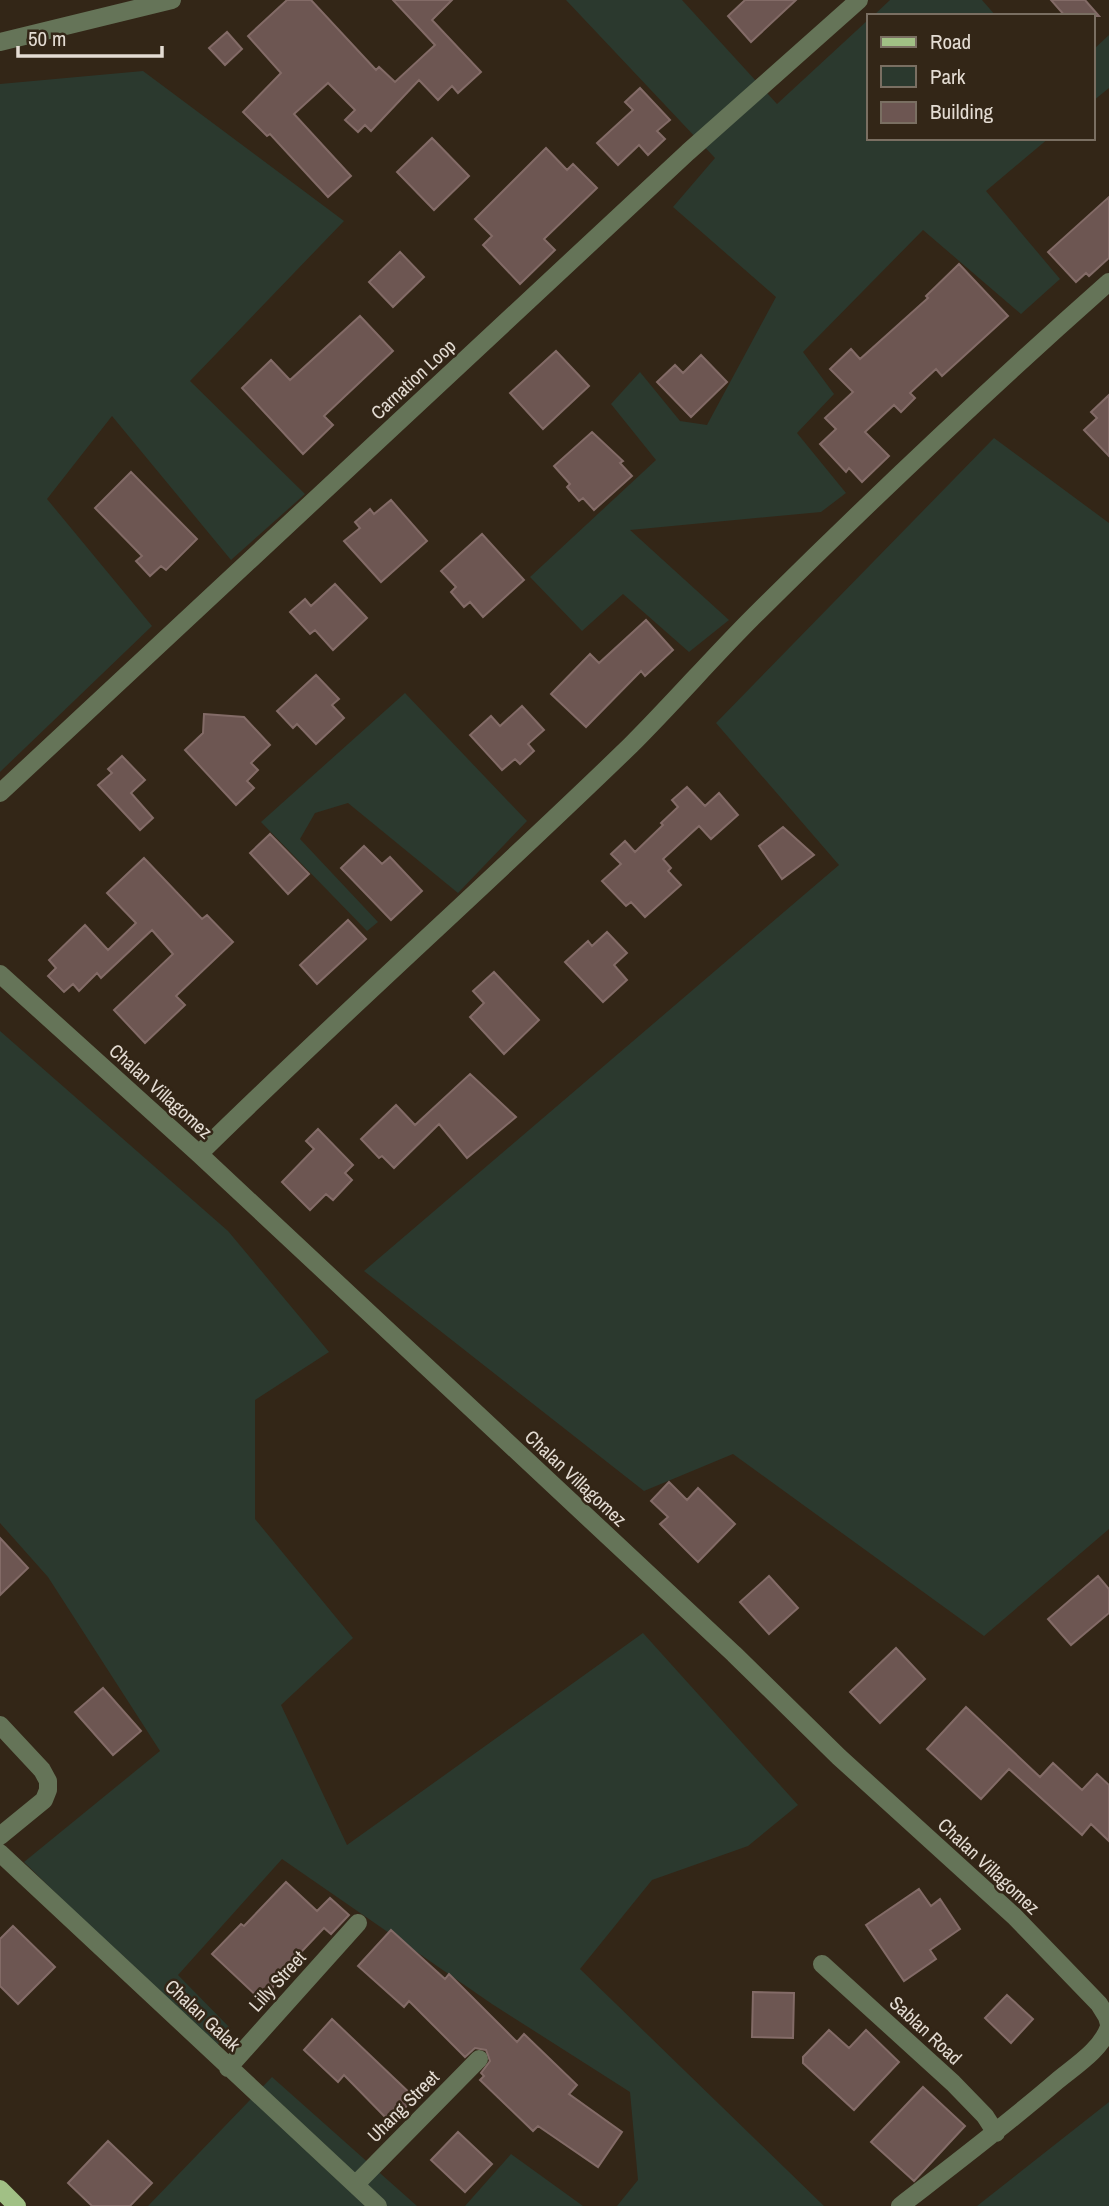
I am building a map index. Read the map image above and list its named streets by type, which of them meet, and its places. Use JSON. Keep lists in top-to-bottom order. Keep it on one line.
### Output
{"streets":{"street":["Carnation Loop","Chalan Villagomez","Lilly Street","Chalan Galak","Sablan Road","Uhang Street"]},"crossings":[["Chalan Villagomez","Sablan Road"],["Lilly Street","Chalan Galak"],["Chalan Galak","Uhang Street"]],"legend":["Road","Park","Building"],"scale_bar":"50 m"}
